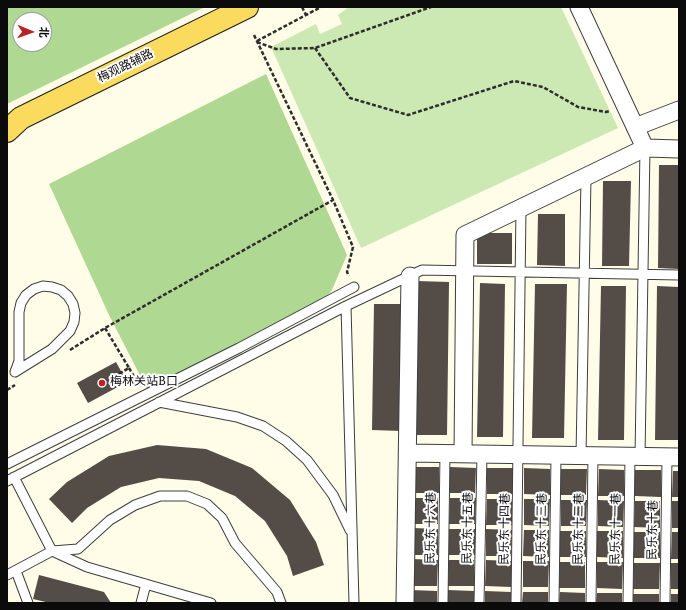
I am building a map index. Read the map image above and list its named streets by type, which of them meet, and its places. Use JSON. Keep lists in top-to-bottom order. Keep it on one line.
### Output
{"streets":{"main road":["梅观路辅路"],"lane":["民乐东十六巷","民乐东十五巷","民乐东十四巷","民乐东十三巷","民乐东十二巷","民乐东十一巷","民乐东十巷"]},"places":["梅林关站B口"],"north":"right"}
